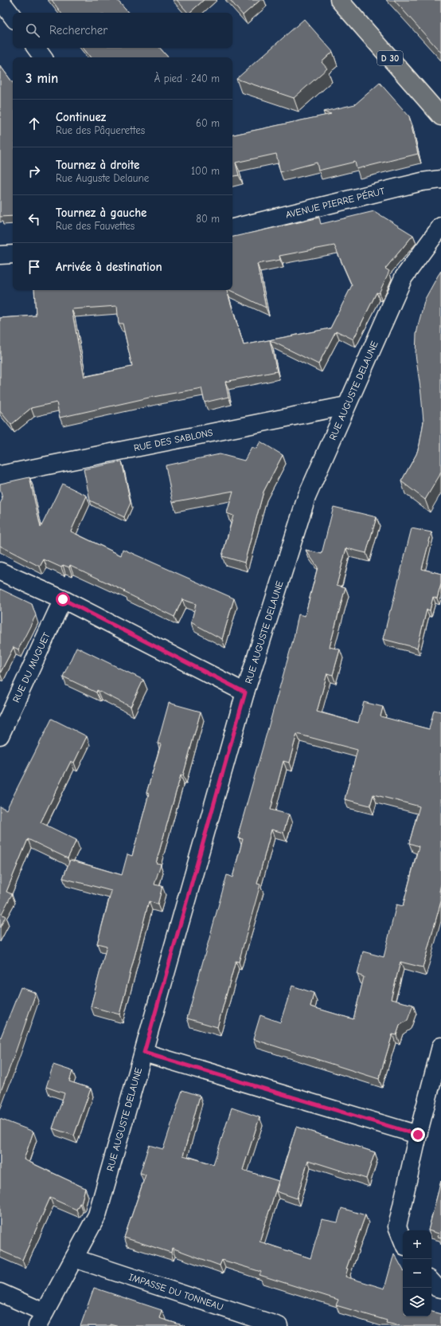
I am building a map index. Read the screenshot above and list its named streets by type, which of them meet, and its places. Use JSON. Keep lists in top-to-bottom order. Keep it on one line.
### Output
{"streets":{"main road":["D 30"],"street":["AVENUE PIERRE PÉRUT","RUE AUGUSTE DELAUNE","RUE DES SABLONS","RUE DU MUGUET","IMPASSE DU TONNEAU"]},"crossings":[["RUE AUGUSTE DELAUNE","RUE DES SABLONS"],["RUE AUGUSTE DELAUNE","IMPASSE DU TONNEAU"]],"page":{"search":"Rechercher","heading":["3 min","À pied · 240 m"],"list":[["Continuez","Rue des Pâquerettes","60 m"],["Tournez à droite","Rue Auguste Delaune","100 m"],["Tournez à gauche","Rue des Fauvettes","80 m"],"Arrivée à destination"],"map_buttons":["+","−"]}}
